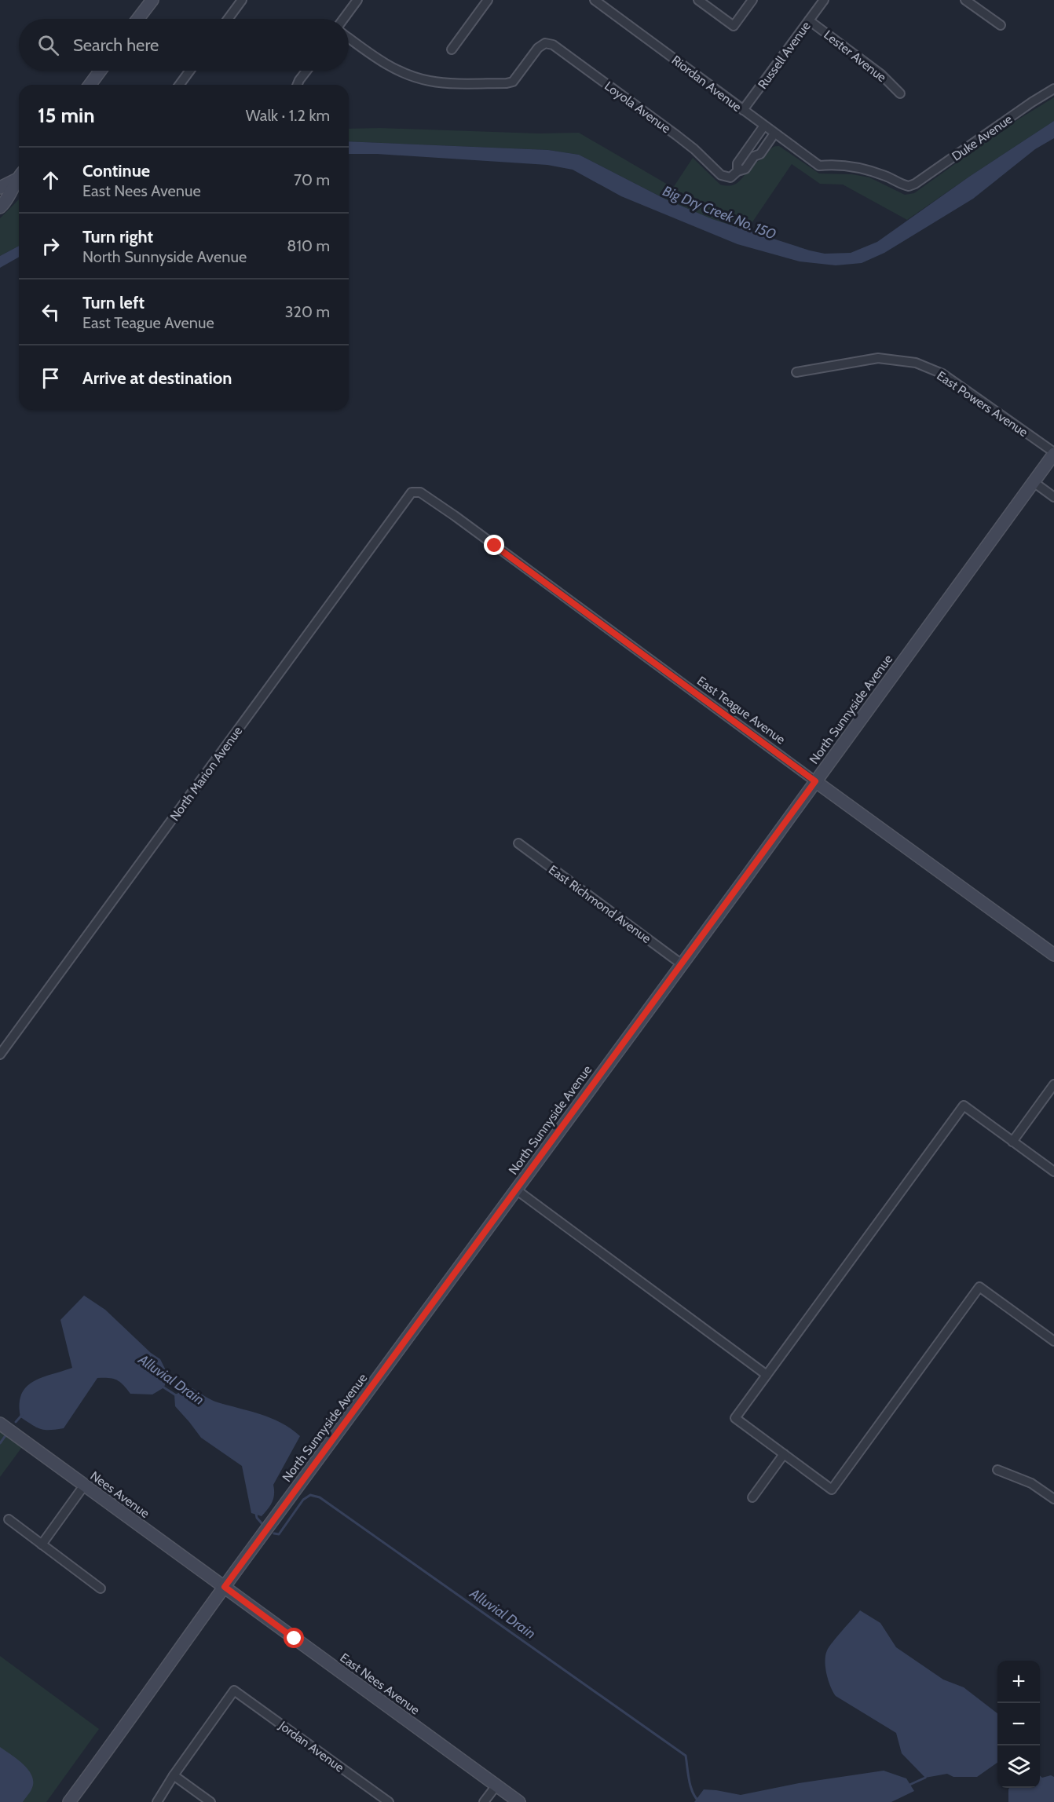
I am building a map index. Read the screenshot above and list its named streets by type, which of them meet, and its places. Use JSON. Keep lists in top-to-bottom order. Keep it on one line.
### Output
{"streets":{"main road":["North Sunnyside Avenue","East Teague Avenue","Nees Avenue","East Nees Avenue"],"street":["Russell Avenue","Lester Avenue","Riordan Avenue","Loyola Avenue","Duke Avenue","East Powers Avenue","North Marion Avenue","East Richmond Avenue","Jordan Avenue"]},"crossings":[["Russell Avenue","Lester Avenue"],["Russell Avenue","Riordan Avenue"],["Riordan Avenue","Duke Avenue"],["East Powers Avenue","North Sunnyside Avenue"],["North Sunnyside Avenue","East Teague Avenue"],["North Sunnyside Avenue","East Richmond Avenue"],["North Sunnyside Avenue","Nees Avenue"],["North Sunnyside Avenue","East Nees Avenue"],["East Teague Avenue","North Marion Avenue"],["Nees Avenue","East Nees Avenue"]],"water":["Big Dry Creek No. 150","Alluvial Drain"],"page":{"search":"Search here","heading":["15 min","Walk · 1.2 km"],"list":[["Continue","East Nees Avenue","70 m"],["Turn right","North Sunnyside Avenue","810 m"],["Turn left","East Teague Avenue","320 m"],"Arrive at destination"],"map_buttons":["+","−"]}}
